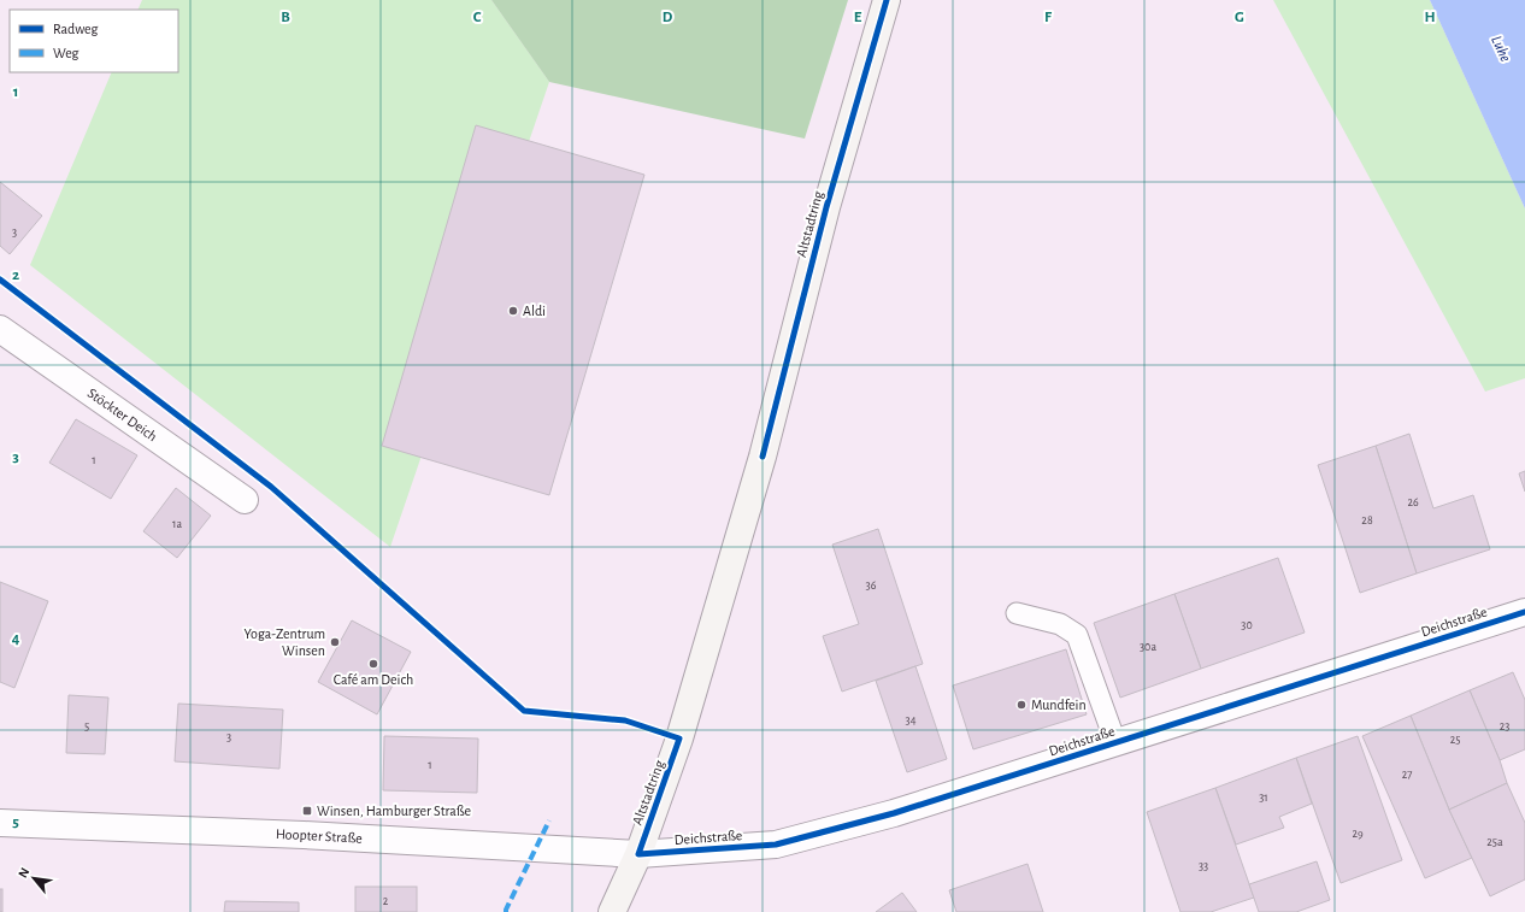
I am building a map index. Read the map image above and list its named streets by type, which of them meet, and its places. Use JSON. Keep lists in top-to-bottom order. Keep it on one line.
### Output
{"streets":{"main road":["Altstadtring"],"street":["Stöckter Deich","Deichstraße","Hoopter Straße"]},"crossings":[["Altstadtring","Deichstraße"],["Altstadtring","Hoopter Straße"],["Deichstraße","Hoopter Straße"]],"water":["Luhe"],"places":{"other":["Aldi","Yoga-Zentrum Winsen","Café am Deich","Mundfein"],"transit":["Winsen, Hamburger Straße"]},"house_numbers":["3","1","26","28","1a","36","30","30a","34","5","23","3","25","1","27","31","29","25a","33","2"],"legend":["Radweg","Weg"],"north":"top left","grid":{"columns":["B","C","D","E","F","G","H"],"rows":["1","2","3","4","5"]}}
